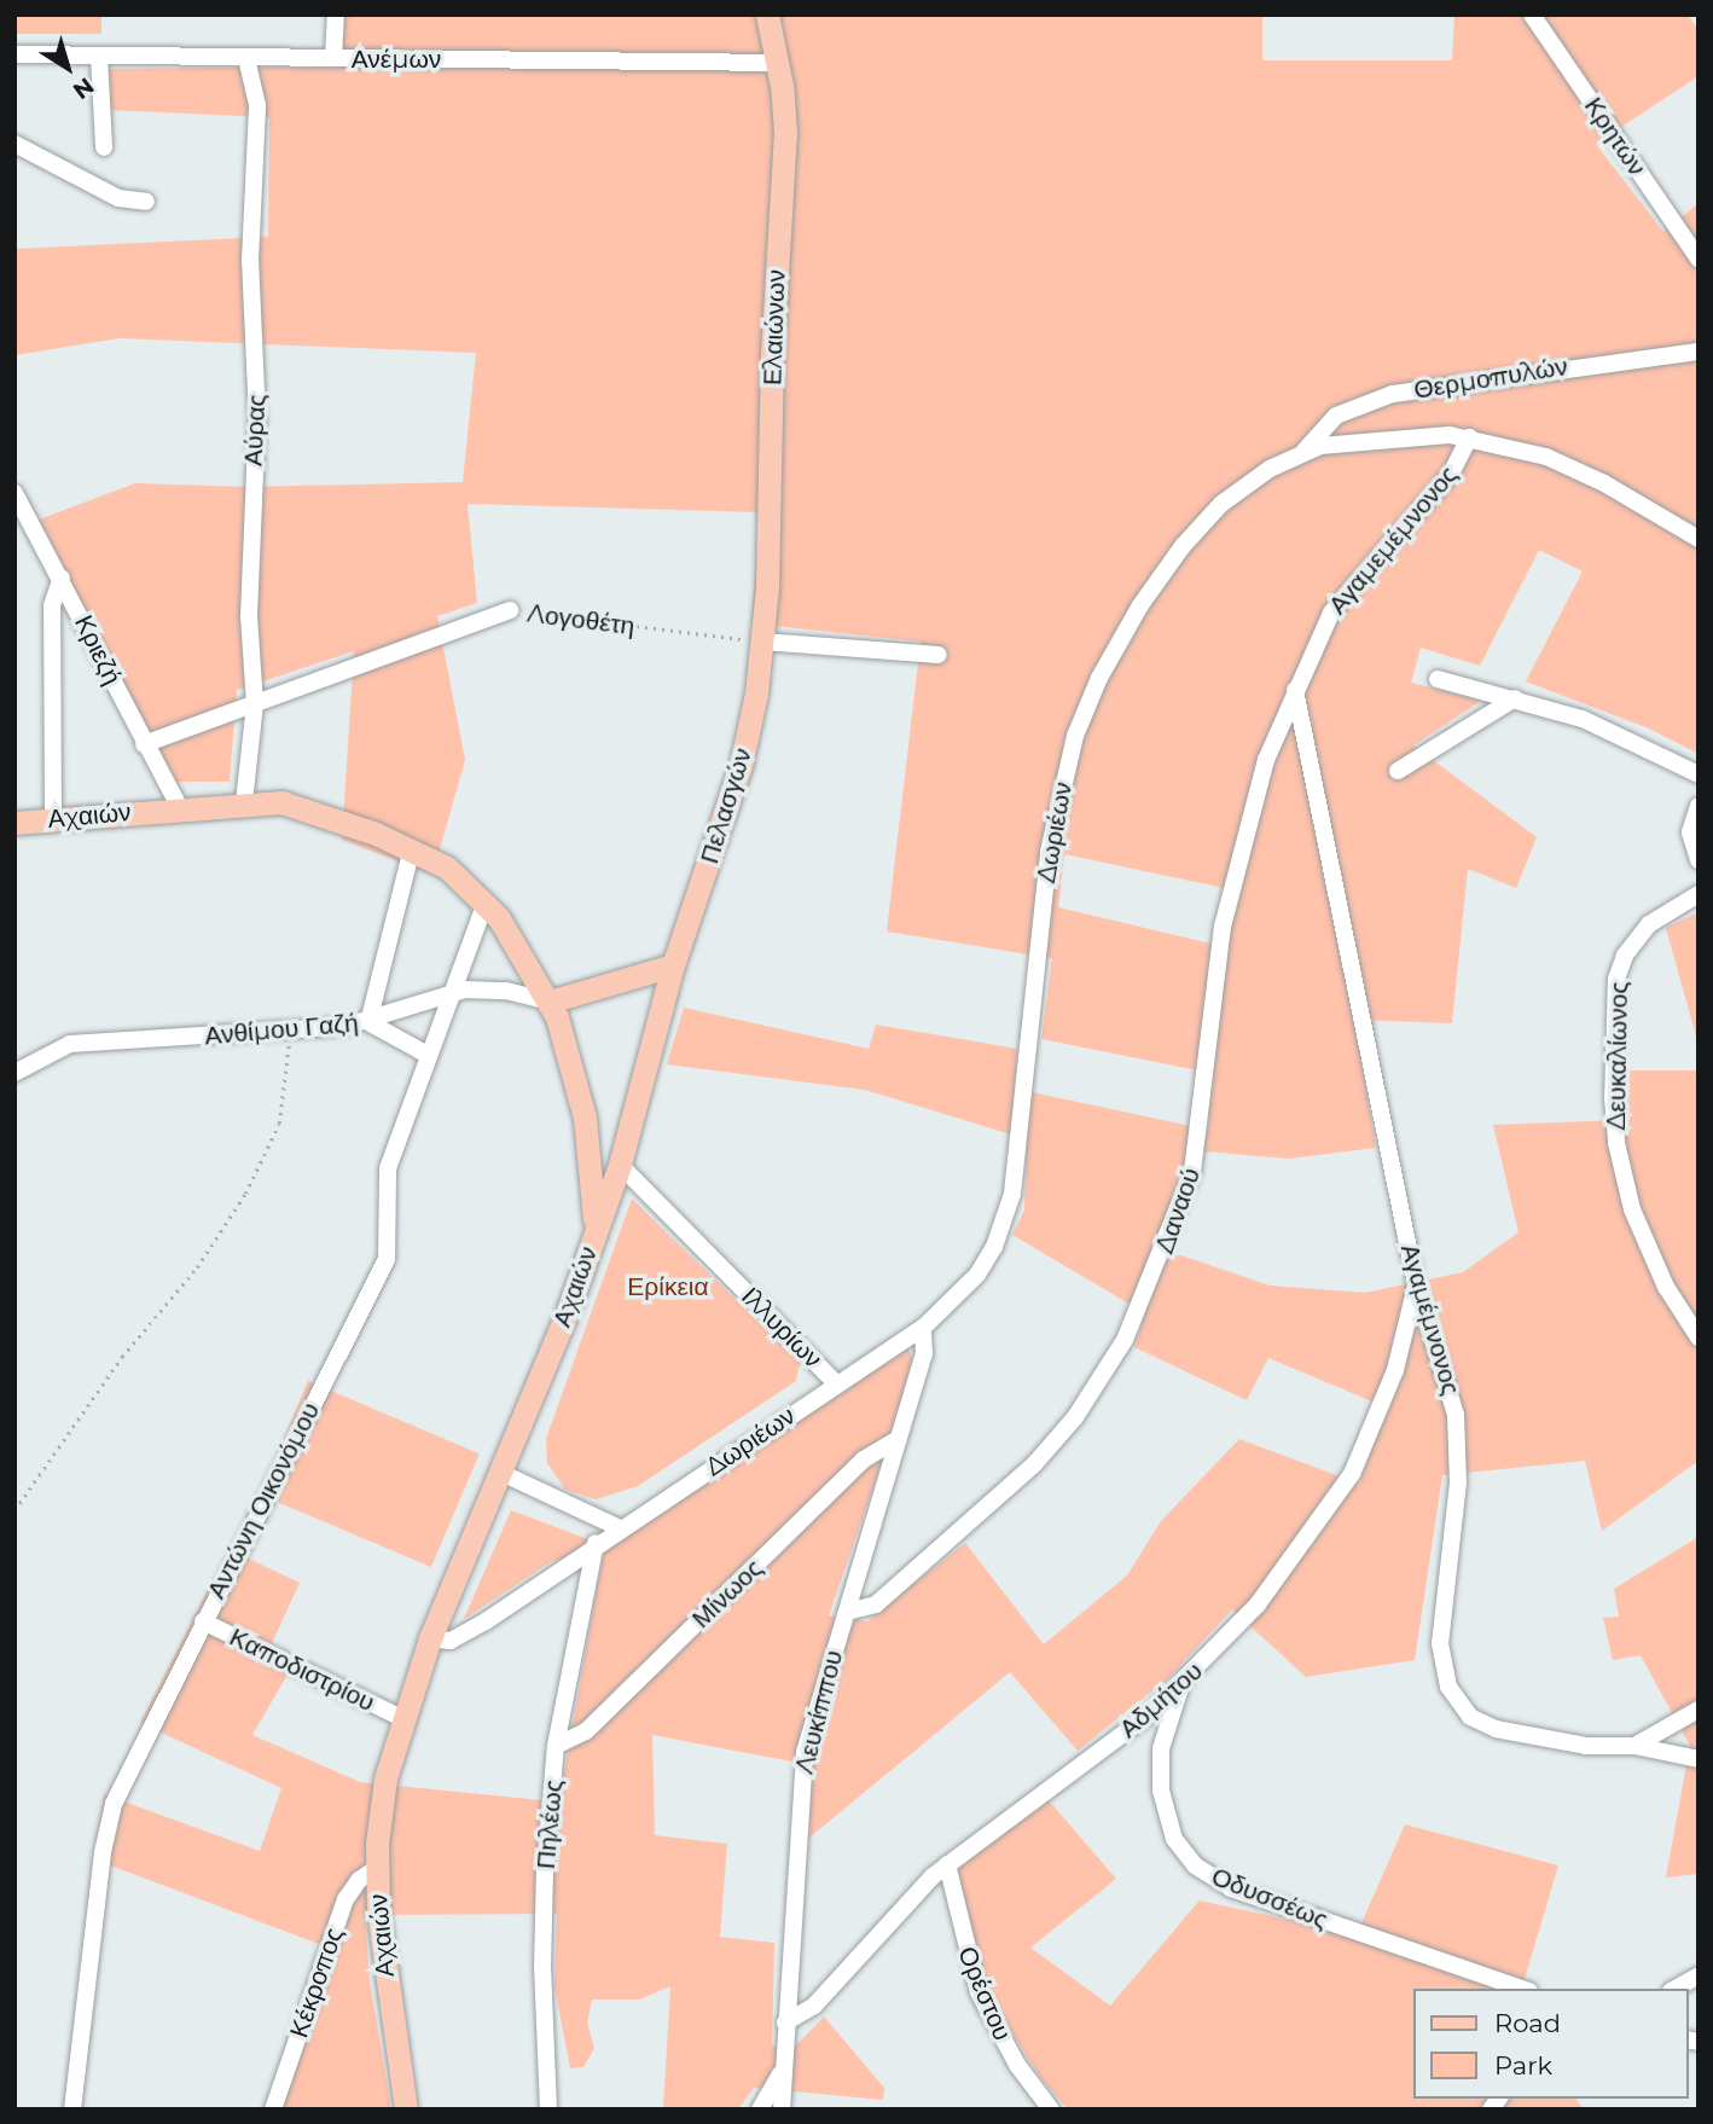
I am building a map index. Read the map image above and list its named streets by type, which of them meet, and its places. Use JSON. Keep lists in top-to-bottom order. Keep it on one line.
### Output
{"streets":{"main road":["Ελαιώνων","Πελασγών","Αχαιών"],"street":["Ανέμων","Κρητών","Θερμοπυλών","Αύρας","Αγαμεμέμνονος","Λογοθέτη","Κριεζή","Δωριέων","Ανθίμου Γαζή","Δευκαλίωνος","Δαναού","Αγαμέμνονος","Ιλλυρίων","Αντώνη Οικονόμου","Μίνωος","Καποδιστρίου","Αδμήτου","Λευκίππου","Πηλέως","Οδυσσέως","Κέκροπος","Ορέστου"]},"crossings":[["Ανέμων","Ελαιώνων"],["Ανέμων","Αύρας"],["Ελαιώνων","Λογοθέτη"],["Ελαιώνων","Πελασγών"],["Θερμοπυλών","Δωριέων"],["Αύρας","Λογοθέτη"],["Αύρας","Αχαιών"],["Αγαμεμέμνονος","Δωριέων"],["Αγαμεμέμνονος","Δαναού"],["Αγαμεμέμνονος","Αγαμέμνονος"],["Λογοθέτη","Κριεζή"],["Λογοθέτη","Πελασγών"],["Κριεζή","Αχαιών"],["Πελασγών","Αχαιών"],["Πελασγών","Ιλλυρίων"],["Αχαιών","Δωριέων"],["Αχαιών","Ανθίμου Γαζή"],["Αχαιών","Αντώνη Οικονόμου"],["Αχαιών","Καποδιστρίου"],["Αχαιών","Κέκροπος"],["Δωριέων","Ιλλυρίων"],["Δωριέων","Λευκίππου"],["Δωριέων","Πηλέως"],["Ανθίμου Γαζή","Αντώνη Οικονόμου"],["Δαναού","Αγαμέμνονος"],["Δαναού","Λευκίππου"],["Αγαμέμνονος","Αδμήτου"],["Αντώνη Οικονόμου","Καποδιστρίου"],["Μίνωος","Λευκίππου"],["Μίνωος","Πηλέως"],["Αδμήτου","Λευκίππου"],["Αδμήτου","Οδυσσέως"],["Αδμήτου","Ορέστου"]],"parks":["Ερίκεια"],"legend":["Road","Park"],"north":"bottom right"}
